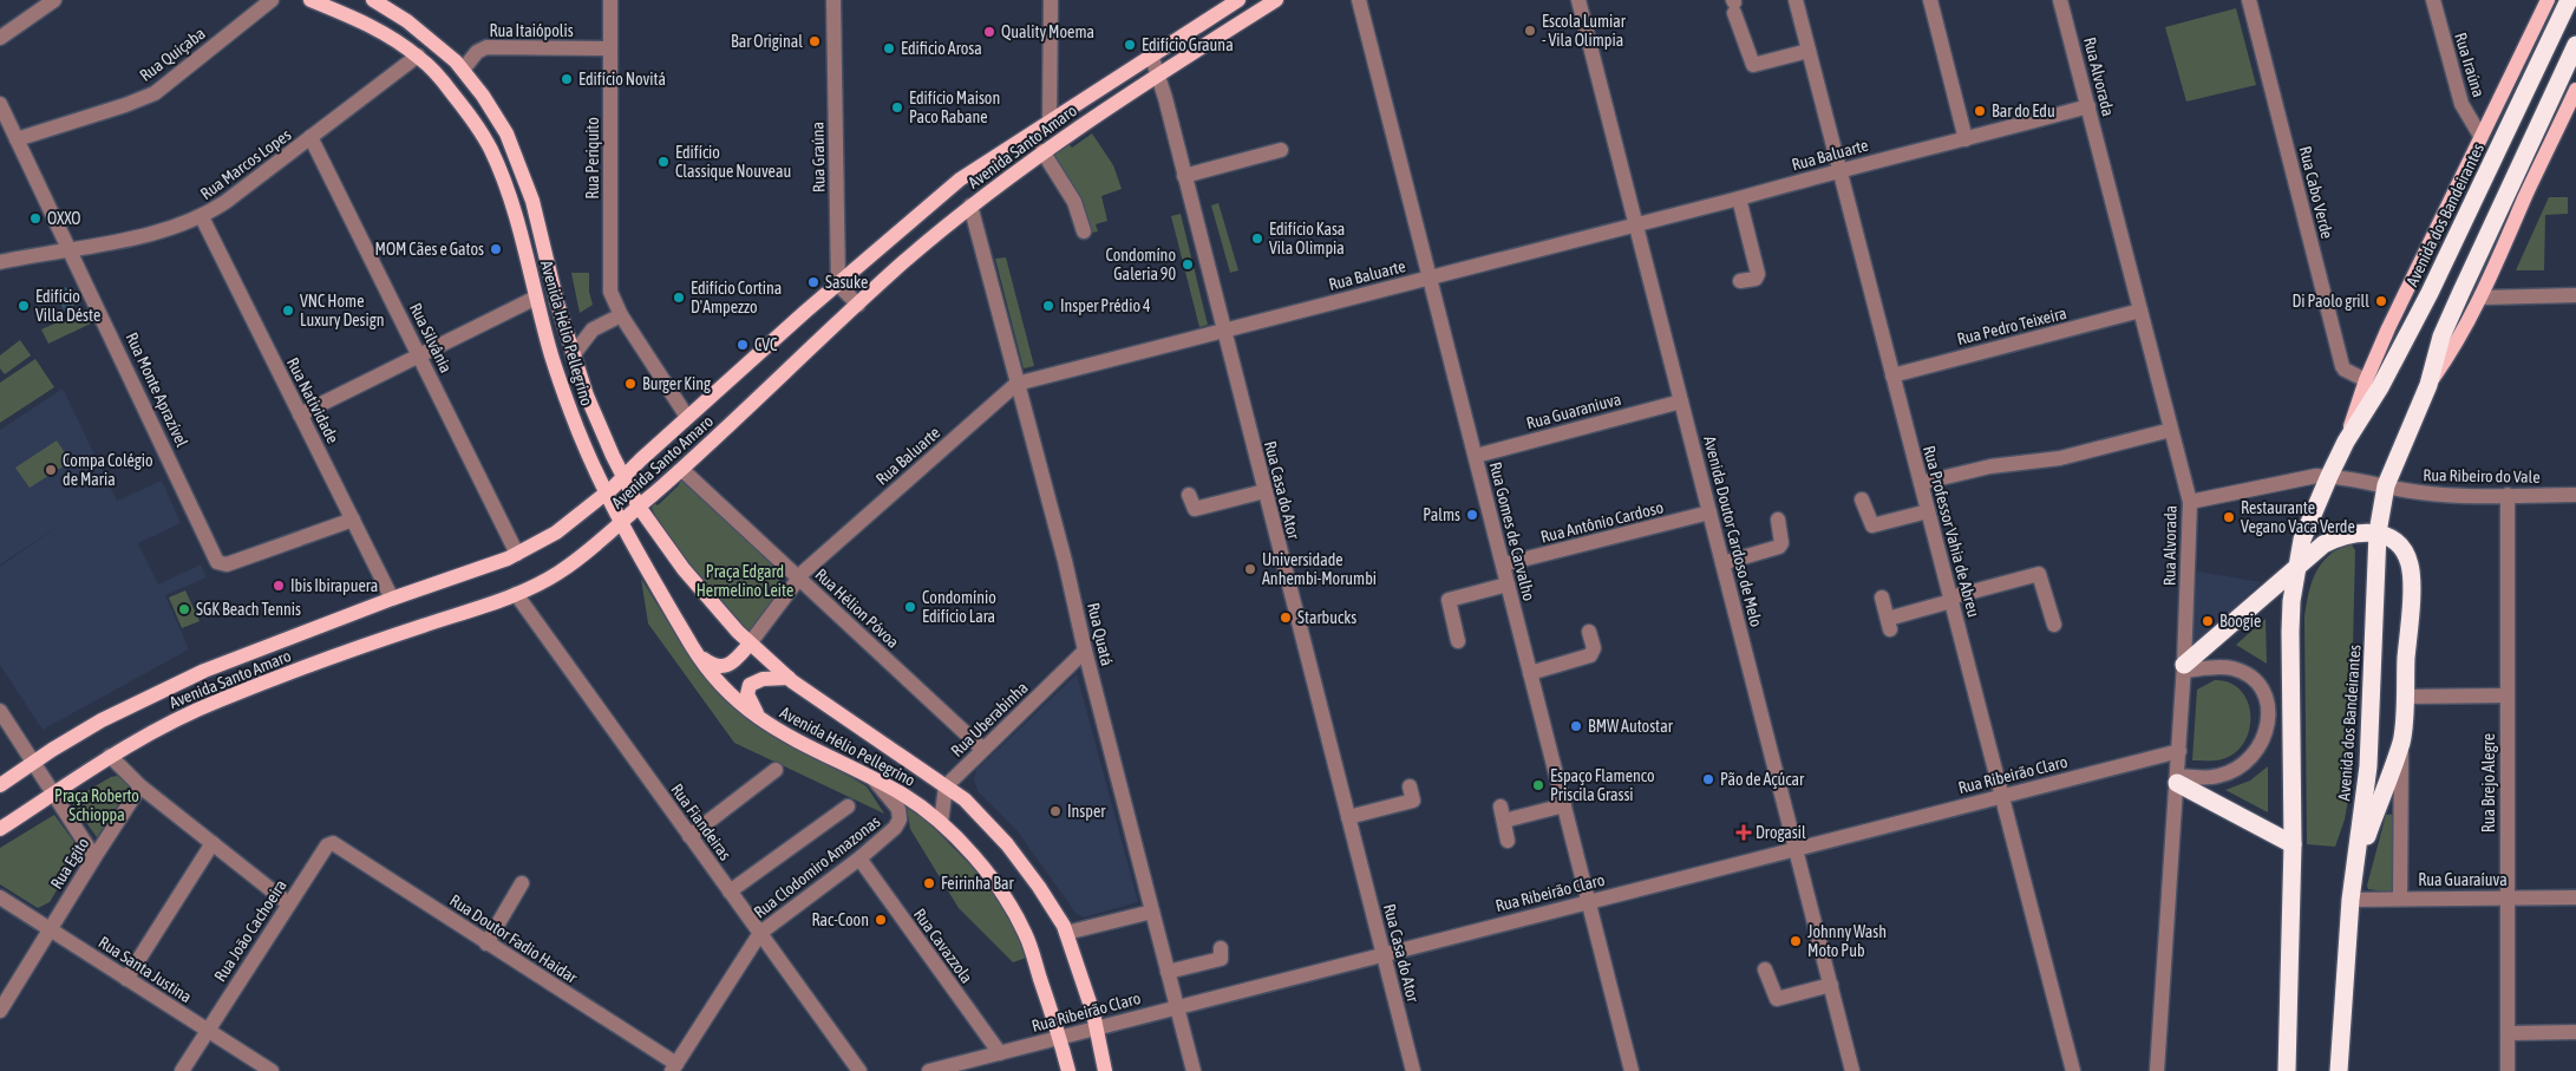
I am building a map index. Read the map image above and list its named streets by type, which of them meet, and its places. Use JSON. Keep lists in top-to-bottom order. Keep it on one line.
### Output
{"streets":{"highway":["Avenida dos Bandeirantes"],"main road":["Avenida Santo Amaro","Avenida Hélio Pellegrino"],"street":["Rua Itaiópolis","Rua Quiçaba","Rua Iraúna","Rua Alvorada","Rua Baluarte","Rua Graúna","Rua Periquito","Rua Marcos Lopes","Rua Cabo Verde","Rua Pedro Teixeira","Rua Silvânia","Rua Monte Aprazível","Rua Natividade","Rua Guaraniuva","Rua Ribeiro do Vale","Rua Casa do Ator","Rua Antônio Cardoso","Rua Gomes de Carvalho","Avenida Doutor Cardoso de Melo","Rua Professor Vahia de Abreu","Rua Hélion Póvoa","Rua Quatá","Rua Uberabinha","Rua Ribeirão Claro","Rua Brejo Alegre","Rua Fiandeiras","Rua Egito","Rua Clodomiro Amazonas","Rua Guaraíuva","Rua João Cachoeira","Rua Doutor Fadio Haidar","Rua Cavazzola","Rua Santa Justina"]},"crossings":[["Rua Itaiópolis","Rua Periquito"],["Rua Itaiópolis","Avenida Hélio Pellegrino"],["Rua Quiçaba","Rua Monte Aprazível"],["Rua Iraúna","Avenida dos Bandeirantes"],["Rua Alvorada","Rua Baluarte"],["Rua Alvorada","Rua Pedro Teixeira"],["Rua Alvorada","Rua Ribeirão Claro"],["Avenida Santo Amaro","Rua Graúna"],["Avenida Santo Amaro","Rua Periquito"],["Avenida Santo Amaro","Avenida Hélio Pellegrino"],["Avenida Santo Amaro","Rua Silvânia"],["Avenida Santo Amaro","Rua Natividade"],["Avenida Santo Amaro","Rua Casa do Ator"],["Avenida Santo Amaro","Rua Hélion Póvoa"],["Avenida Santo Amaro","Rua Quatá"],["Avenida Santo Amaro","Rua Fiandeiras"],["Rua Baluarte","Avenida Hélio Pellegrino"],["Rua Baluarte","Rua Casa do Ator"],["Rua Baluarte","Rua Gomes de Carvalho"],["Rua Baluarte","Avenida Doutor Cardoso de Melo"],["Rua Baluarte","Rua Professor Vahia de Abreu"],["Rua Baluarte","Rua Hélion Póvoa"],["Rua Baluarte","Rua Quatá"],["Rua Marcos Lopes","Avenida Hélio Pellegrino"],["Rua Marcos Lopes","Rua Silvânia"],["Rua Marcos Lopes","Rua Monte Aprazível"],["Rua Marcos Lopes","Rua Natividade"],["Rua Cabo Verde","Avenida dos Bandeirantes"],["Avenida dos Bandeirantes","Rua Ribeiro do Vale"],["Avenida dos Bandeirantes","Rua Guaraíuva"],["Rua Pedro Teixeira","Rua Professor Vahia de Abreu"],["Avenida Hélio Pellegrino","Rua Uberabinha"],["Avenida Hélio Pellegrino","Rua Ribeirão Claro"],["Avenida Hélio Pellegrino","Rua Clodomiro Amazonas"],["Rua Monte Aprazível","Rua Natividade"],["Rua Guaraniuva","Rua Gomes de Carvalho"],["Rua Guaraniuva","Avenida Doutor Cardoso de Melo"],["Rua Ribeiro do Vale","Rua Brejo Alegre"],["Rua Casa do Ator","Rua Ribeirão Claro"],["Rua Antônio Cardoso","Rua Gomes de Carvalho"],["Rua Antônio Cardoso","Avenida Doutor Cardoso de Melo"],["Rua Gomes de Carvalho","Rua Ribeirão Claro"],["Avenida Doutor Cardoso de Melo","Rua Ribeirão Claro"],["Rua Professor Vahia de Abreu","Rua Ribeirão Claro"],["Rua Hélion Póvoa","Rua Uberabinha"],["Rua Quatá","Rua Uberabinha"],["Rua Quatá","Rua Ribeirão Claro"],["Rua Ribeirão Claro","Rua Cavazzola"],["Rua Brejo Alegre","Rua Guaraíuva"],["Rua Fiandeiras","Rua Clodomiro Amazonas"],["Rua Egito","Rua Santa Justina"],["Rua Clodomiro Amazonas","Rua Doutor Fadio Haidar"],["Rua Clodomiro Amazonas","Rua Cavazzola"],["Rua João Cachoeira","Rua Doutor Fadio Haidar"],["Rua João Cachoeira","Rua Santa Justina"]],"parks":["Praça Edgard Hermelino Leite","Praça Roberto Schioppa"],"places":{"other":["Escola Lumiar - Vila Olimpia","Quality Moema","Bar Original","Edifício Grauna","Edificio Arosa","Edifício Novitá","Edifício Maison Paco Rabane","Bar do Edu","Edifício Classique Nouveau","OXXO","Edifício Kasa Vila Olimpia","MOM Cães e Gatos","Condomíno Galeria 90","Sasuke","Edifício Cortina D'Ampezzo","Di Paolo grill","Edifício Villa Déste","Insper Prédio 4","VNC Home Luxury Design","CVC","Burger King","Compa Colégio de Maria","Palms","Restaurante Vegano Vaca Verde","Universidade Anhembi-Morumbi","Ibis Ibirapuera","Condomínio Edifício Lara","SGK Beach Tennis","Starbucks","Boogie","BMW Autostar","Pão de Açúcar","Espaço Flamenco Priscila Grassi","Insper","Feirinha Bar","Rac-Coon","Johnny Wash Moto Pub"],"health":["Drogasil"]}}
